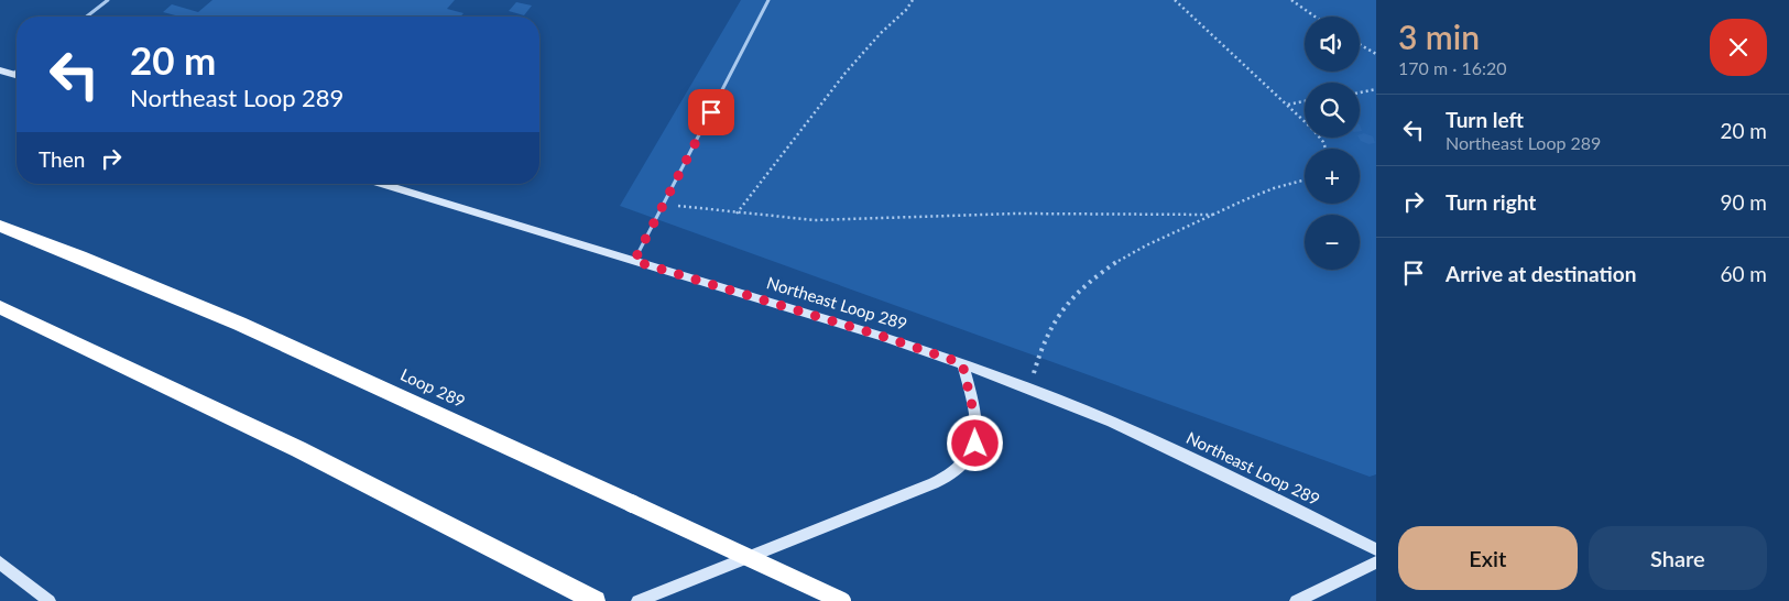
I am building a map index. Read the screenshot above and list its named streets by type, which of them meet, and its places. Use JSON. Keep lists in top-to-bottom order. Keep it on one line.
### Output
{"streets":{"highway":["Loop 289"],"main road":["Northeast Loop 289"]},"page":{"heading":["3 min","170 m · 16:20"],"map_buttons":["+","−"],"turn":["20 m","Northeast Loop 289"],"list":[{"name":"Turn left","note":"Northeast Loop 289","value":"20 m"},{"name":"Turn right","value":"90 m"},{"name":"Arrive at destination","value":"60 m"}],"then":"Then","buttons":["Exit","Share"]}}
